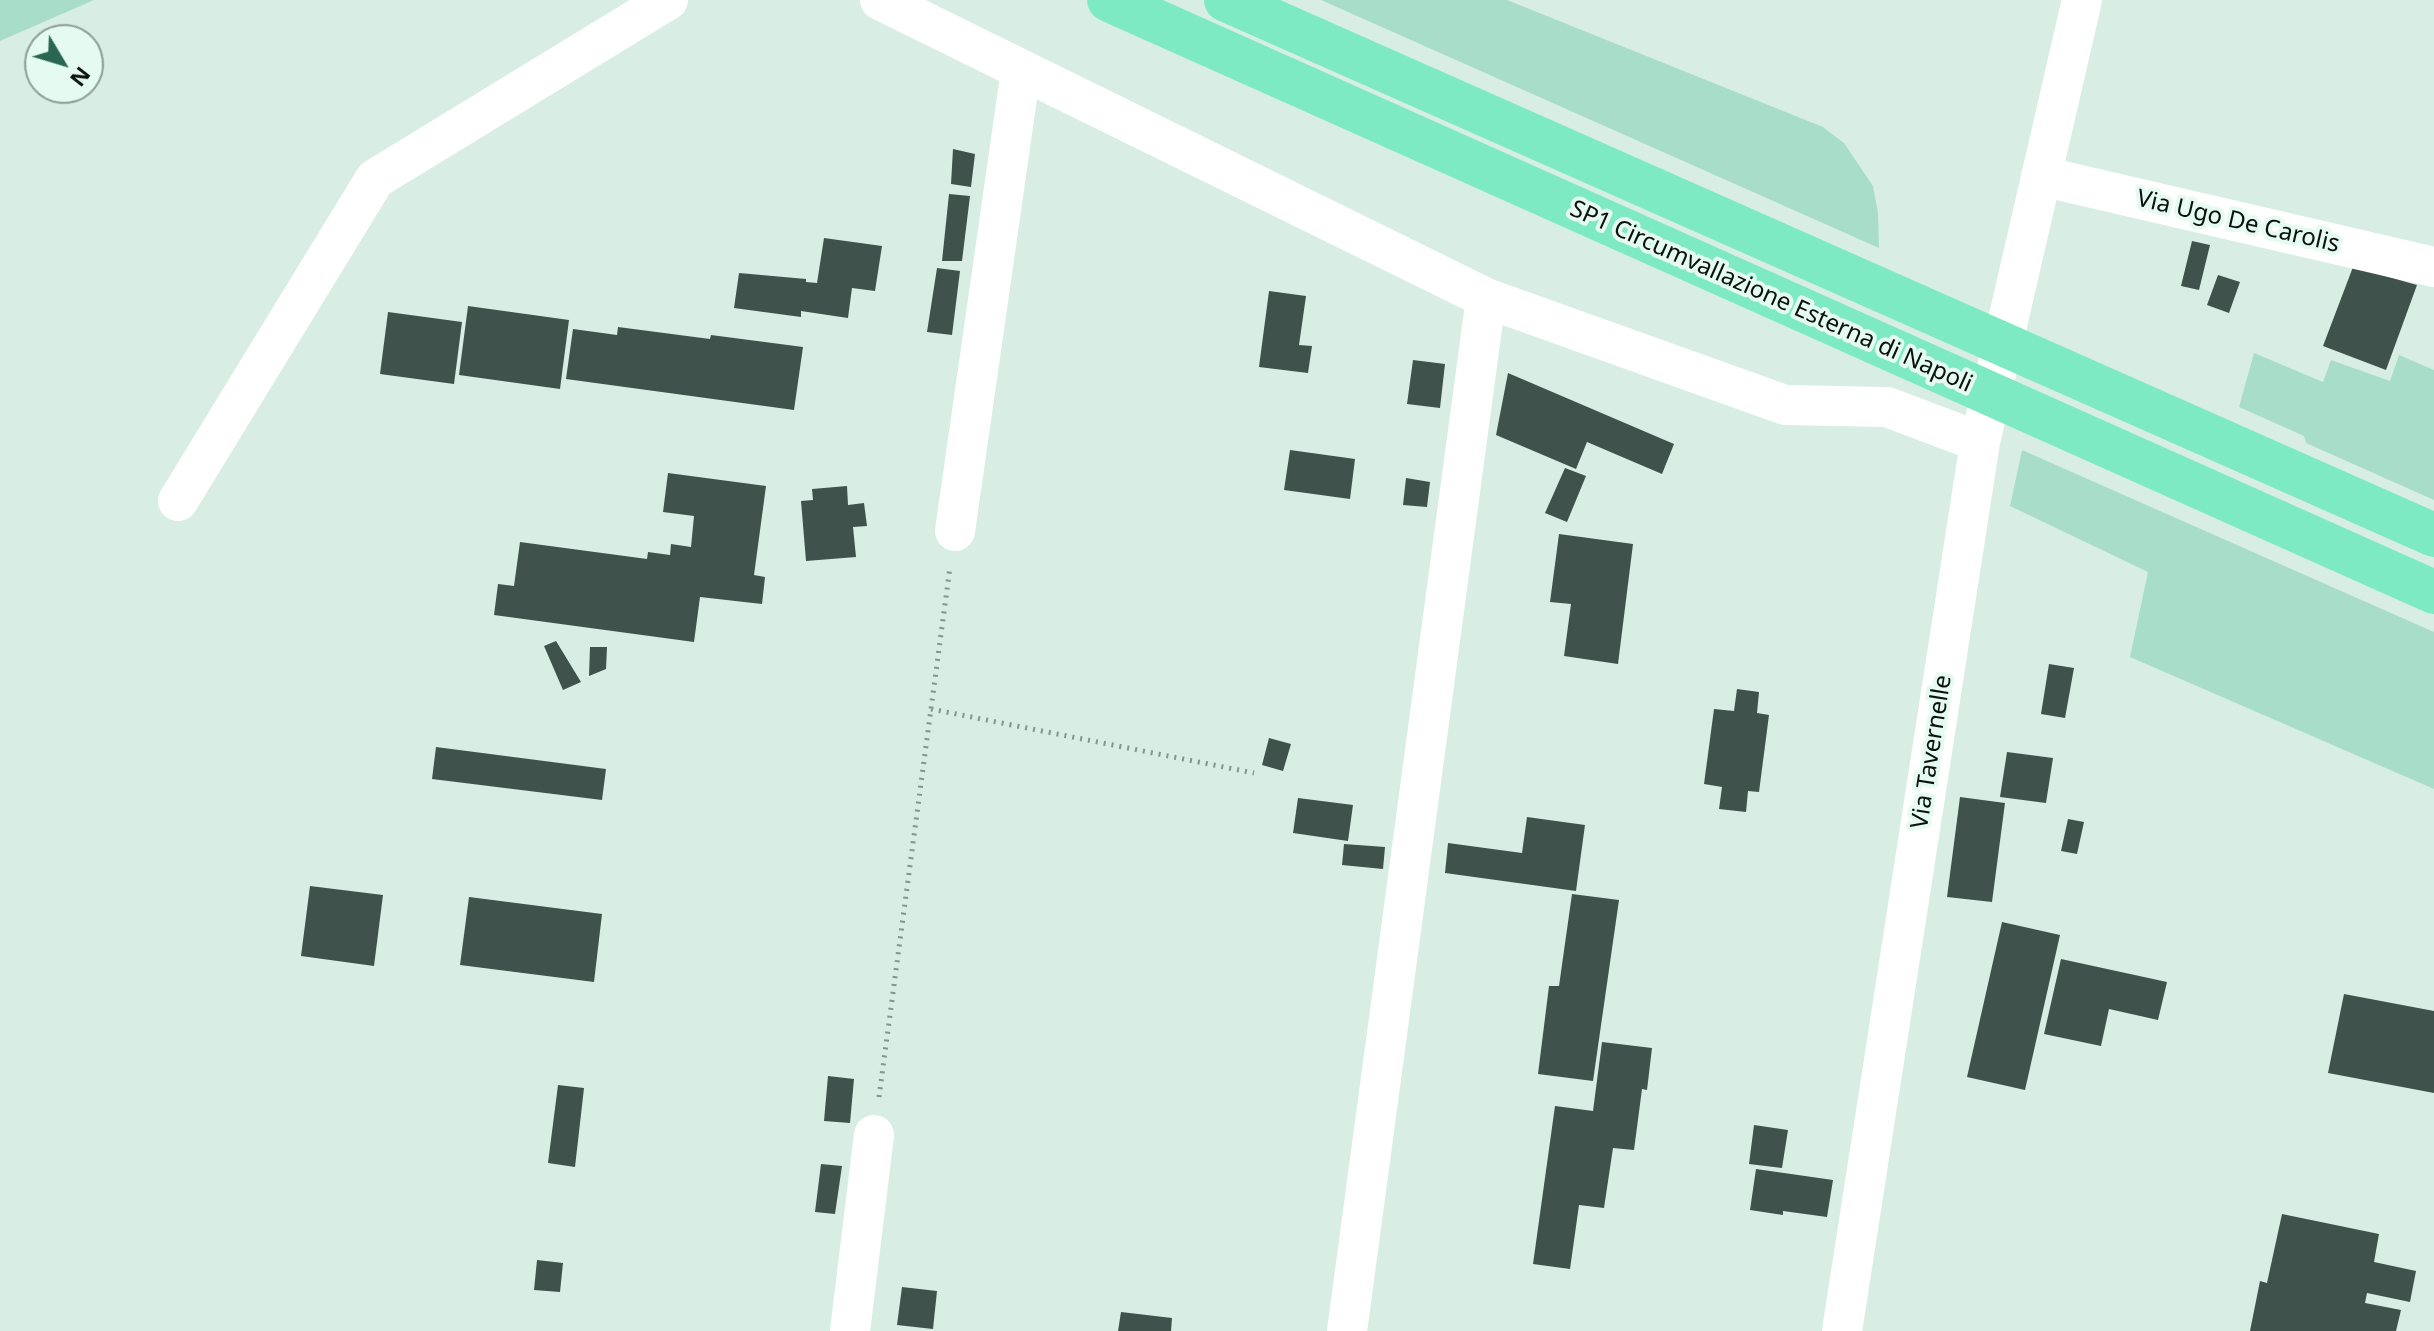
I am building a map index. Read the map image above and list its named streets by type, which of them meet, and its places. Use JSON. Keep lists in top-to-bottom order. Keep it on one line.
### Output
{"streets":{"highway":["SP1 Circumvallazione Esterna di Napoli"],"street":["Via Ugo De Carolis","Via Tavernelle"]},"crossings":[["Via Ugo De Carolis","Via Tavernelle"]],"north":"bottom right"}
